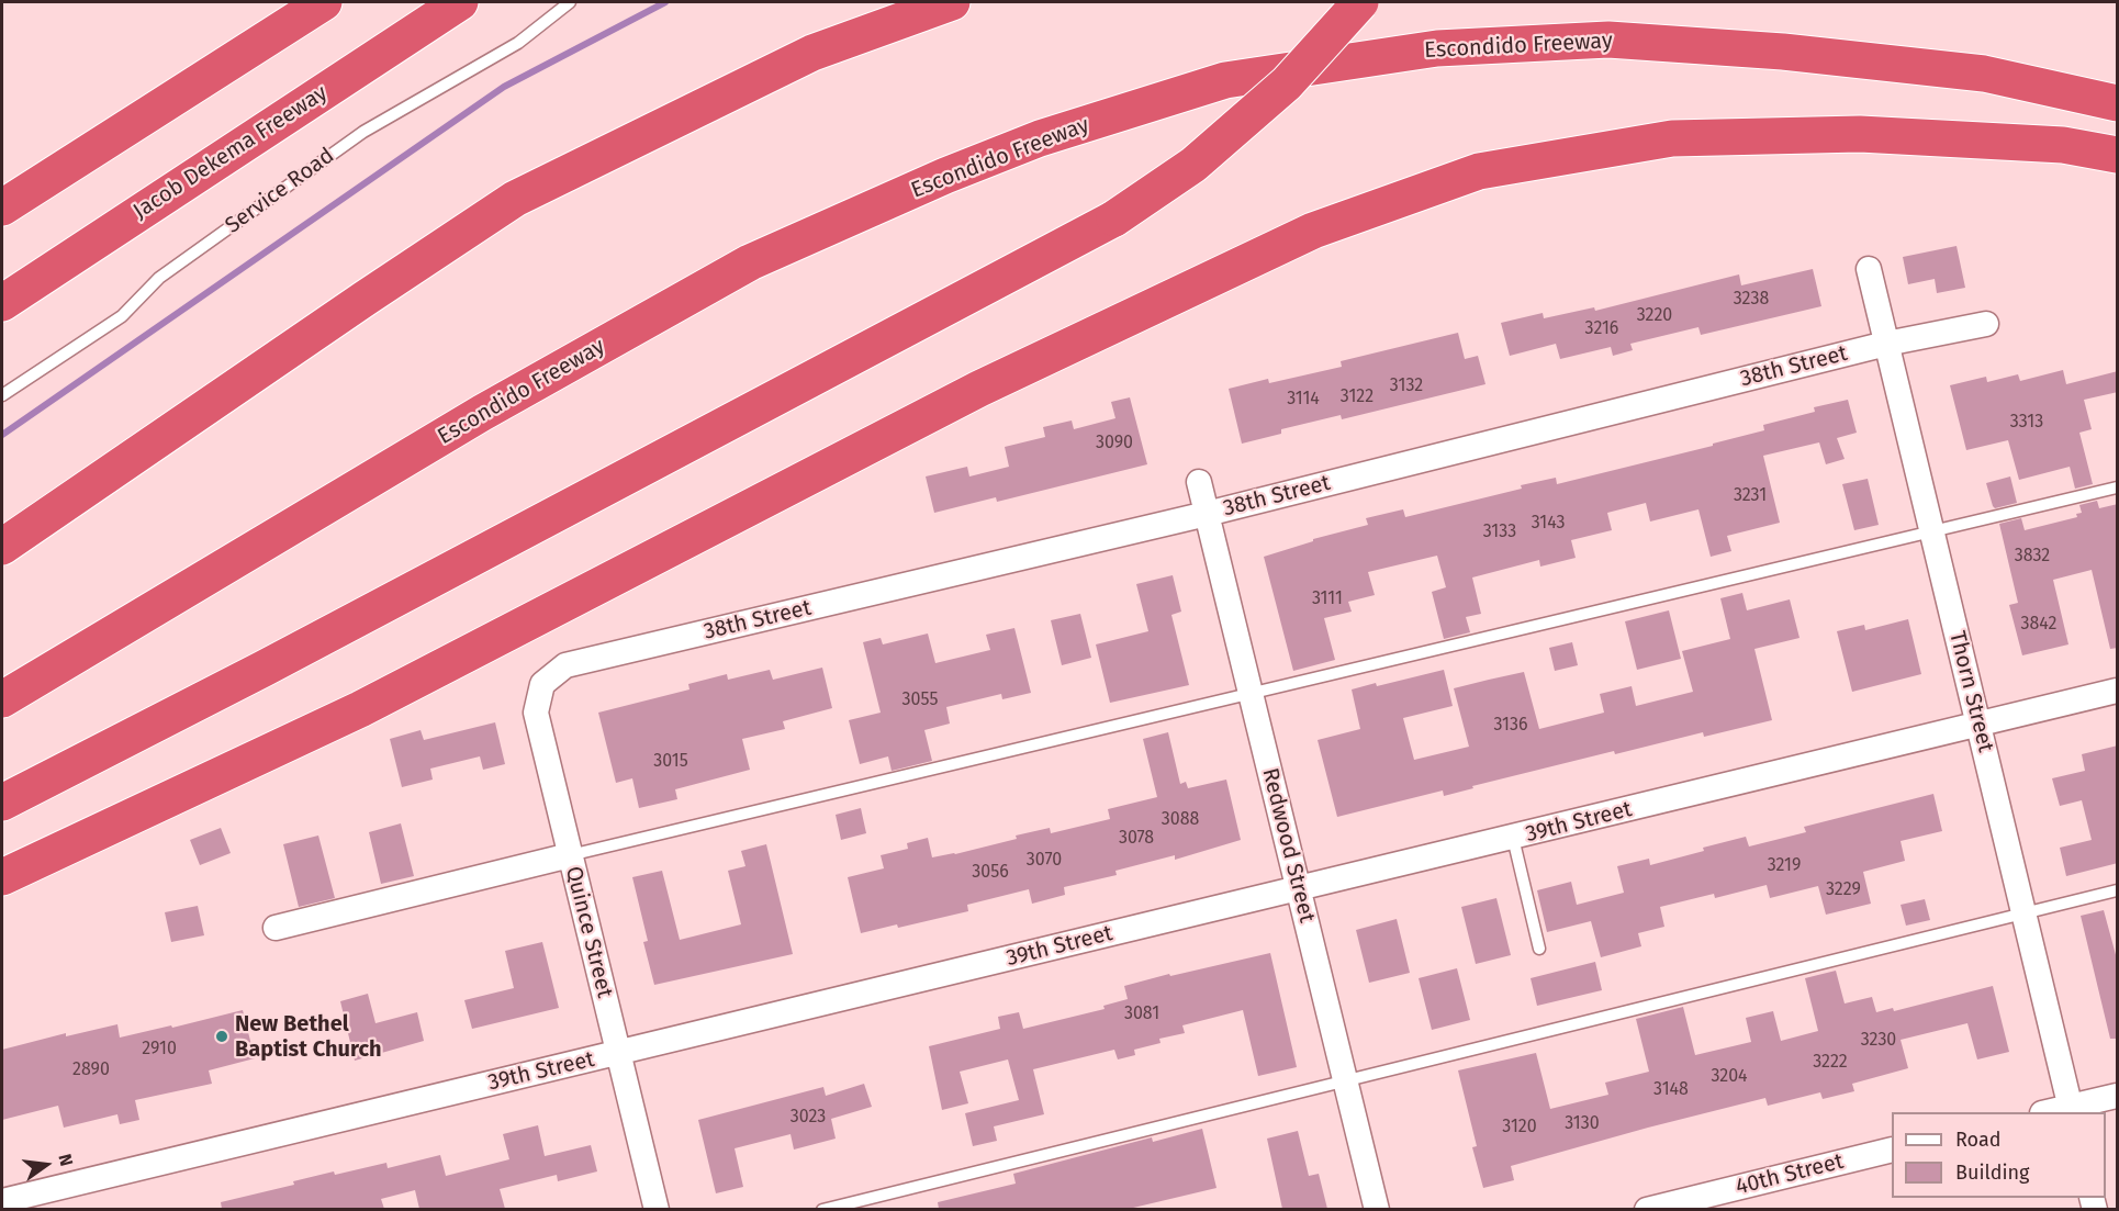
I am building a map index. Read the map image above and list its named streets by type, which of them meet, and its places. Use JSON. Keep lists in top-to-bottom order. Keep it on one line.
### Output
{"streets":{"highway":["Escondido Freeway","Jacob Dekema Freeway"],"street":["38th Street","Thorn Street","39th Street","Redwood Street","Quince Street","40th Street"],"lane":["Service Road"]},"crossings":[["38th Street","Thorn Street"],["38th Street","Redwood Street"],["38th Street","Quince Street"],["Thorn Street","39th Street"],["39th Street","Redwood Street"],["39th Street","Quince Street"]],"places":["New Bethel Baptist Church"],"house_numbers":["3238","3220","3216","3132","3122","3114","3313","3090","3231","3143","3133","3832","3111","3842","3055","3136","3015","3088","3078","3070","3219","3056","3229","3081","3230","2910","3222","2890","3204","3148","3023","3130","3120"],"legend":["Road","Building"],"north":"right"}
